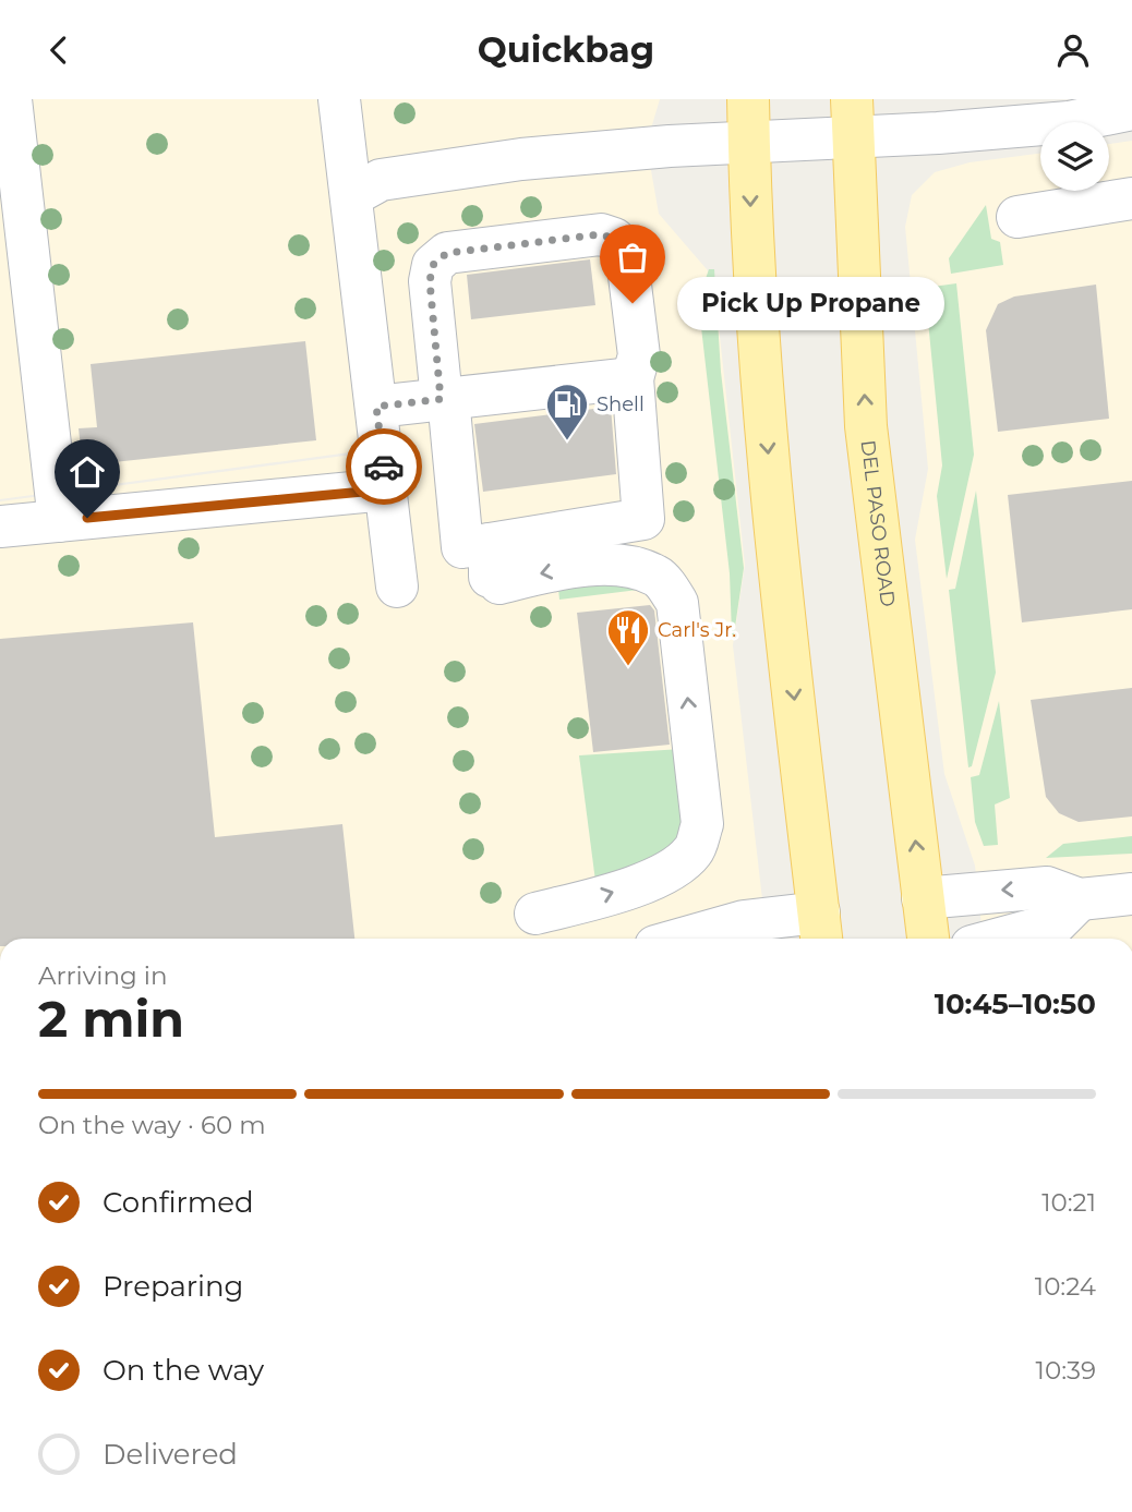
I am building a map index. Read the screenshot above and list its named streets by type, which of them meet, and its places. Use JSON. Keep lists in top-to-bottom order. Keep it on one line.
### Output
{"streets":{"main road":["DEL PASO ROAD"]},"places":{"other":["Pick Up Propane"],"fuel station":["Shell"],"restaurant":["Carl's Jr."]},"page":{"header":"Quickbag","bubble":"Pick Up Propane","heading":["2 min","Arriving in","10:45–10:50"],"bar":"On the way · 60 m","list":[["Confirmed","10:21"],["Preparing","10:24"],["On the way","10:39"],"Delivered"]}}
